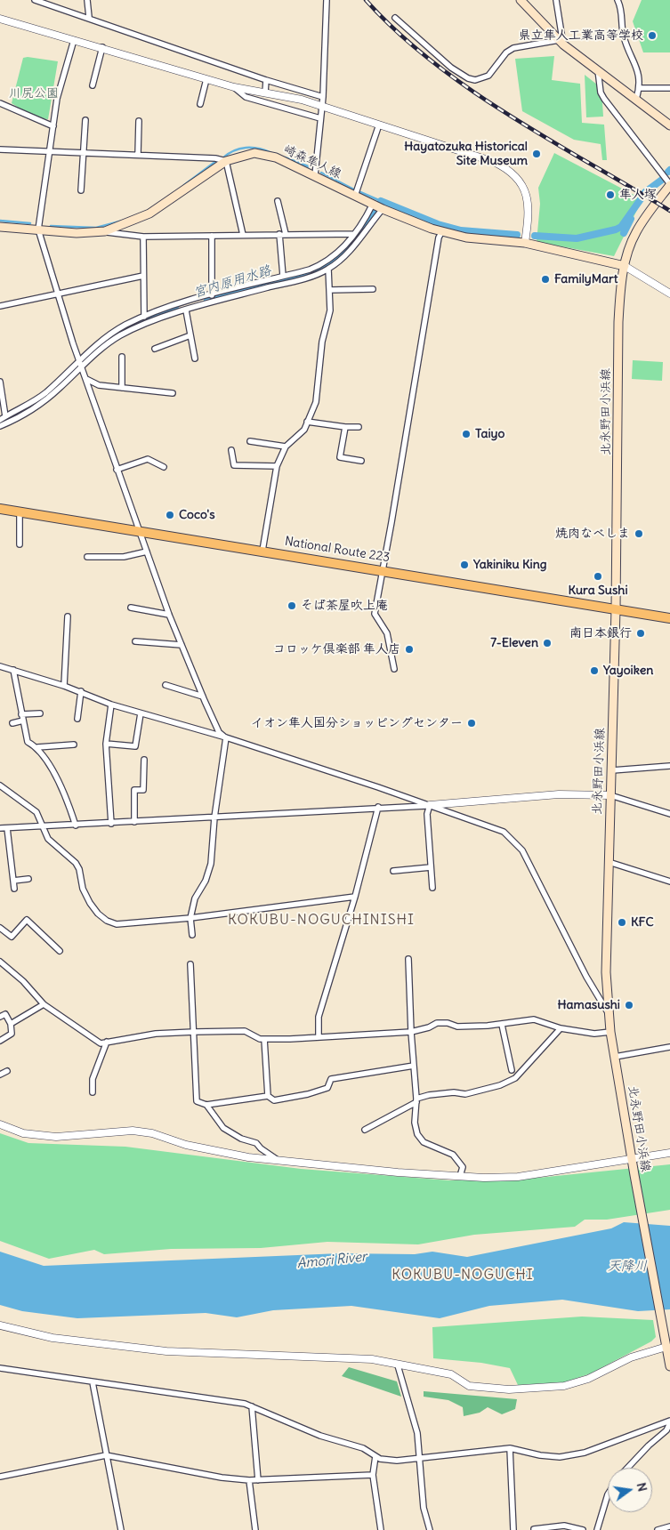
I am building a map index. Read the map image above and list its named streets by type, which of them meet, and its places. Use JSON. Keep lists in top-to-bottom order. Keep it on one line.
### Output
{"streets":{"highway":["National Route 223"],"main road":["崎森隼人線","北永野田小浜線"]},"crossings":[["崎森隼人線","北永野田小浜線"],["北永野田小浜線","National Route 223"]],"districts":["KOKUBU-NOGUCHINISHI","KOKUBU-NOGUCHI"],"water":["宮内原用水路","Amori River","天降川"],"parks":["川尻公園"],"places":["県立隼人工業高等学校","Hayatozuka Historical Site Museum","隼人塚","FamilyMart","Taiyo","Coco's","焼肉なべしま","Yakiniku King","Kura Sushi","そば茶屋吹上庵","南日本銀行","7-Eleven","コロッケ倶楽部 隼人店","Yayoiken","イオン隼人国分ショッピングセンター","KFC","Hamasushi"],"north":"right"}
